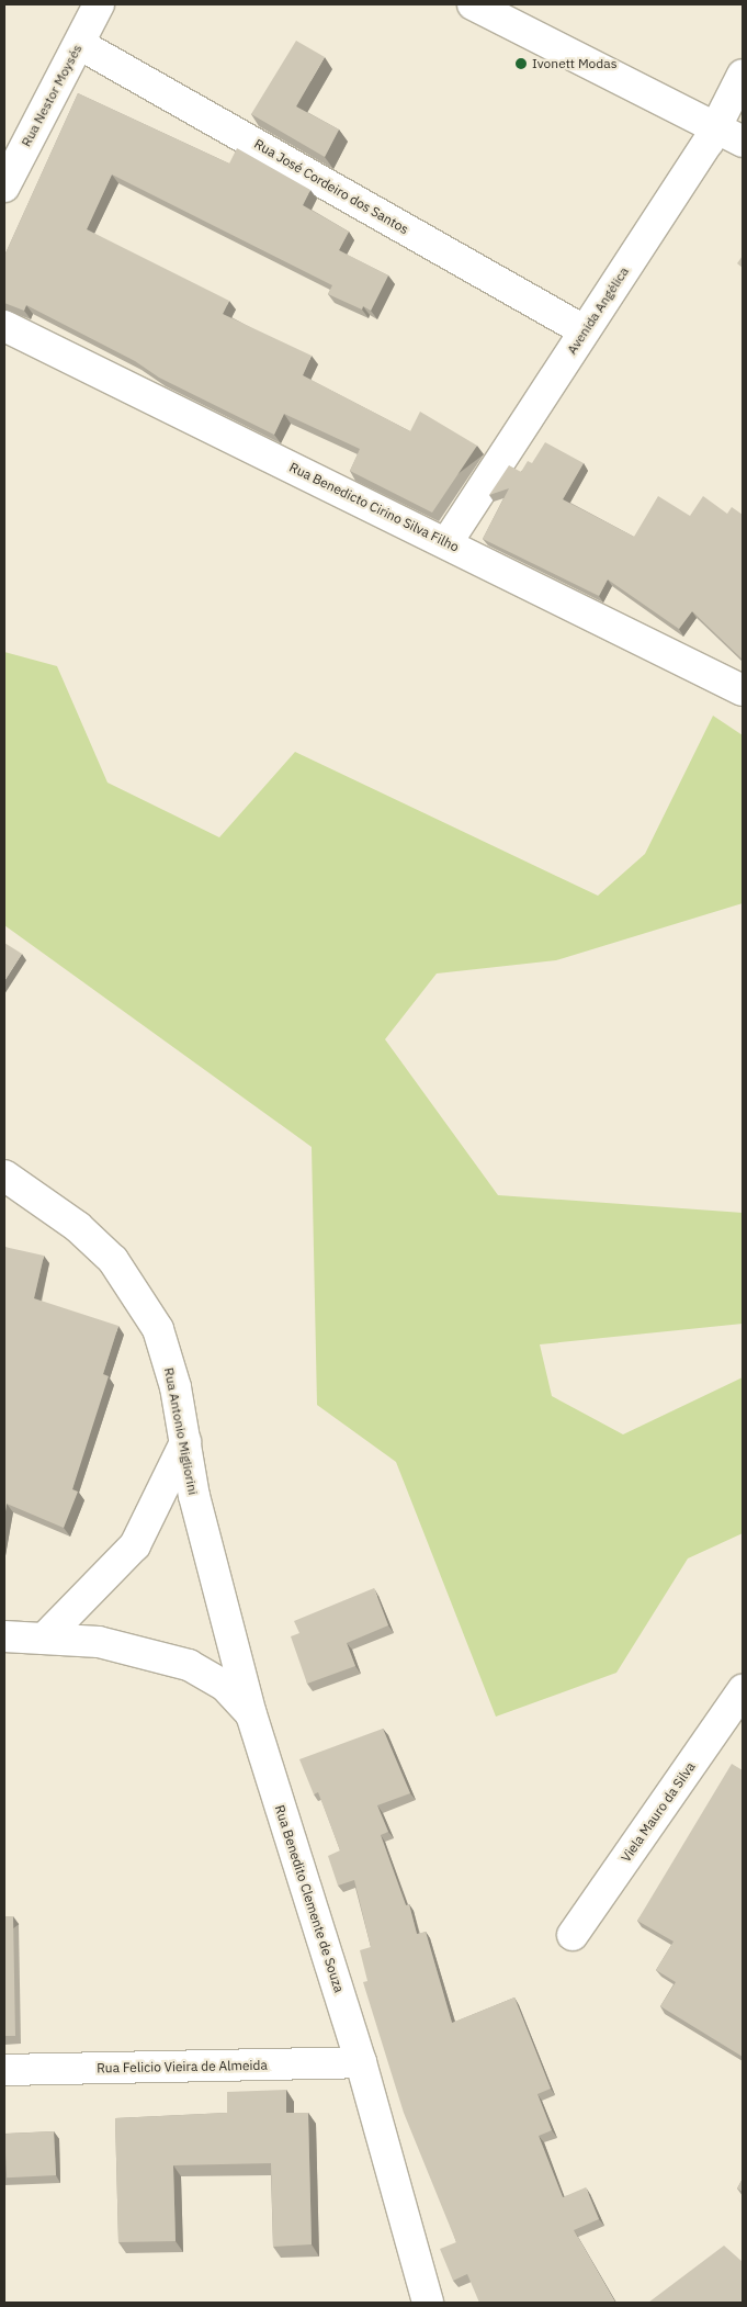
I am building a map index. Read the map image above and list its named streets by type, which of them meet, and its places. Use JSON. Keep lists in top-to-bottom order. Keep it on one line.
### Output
{"streets":{"street":["Rua Nestor Moysés","Rua José Cordeiro dos Santos","Avenida Angélica","Rua Benedicto Cirino Silva Filho","Rua Antonio Migliorini","Viela Mauro da Silva","Rua Benedito Clemente de Souza","Rua Felicio Vieira de Almeida"]},"crossings":[["Rua Nestor Moysés","Rua José Cordeiro dos Santos"],["Rua José Cordeiro dos Santos","Avenida Angélica"],["Avenida Angélica","Rua Benedicto Cirino Silva Filho"],["Rua Antonio Migliorini","Rua Benedito Clemente de Souza"],["Rua Benedito Clemente de Souza","Rua Felicio Vieira de Almeida"]],"places":["Ivonett Modas"]}
